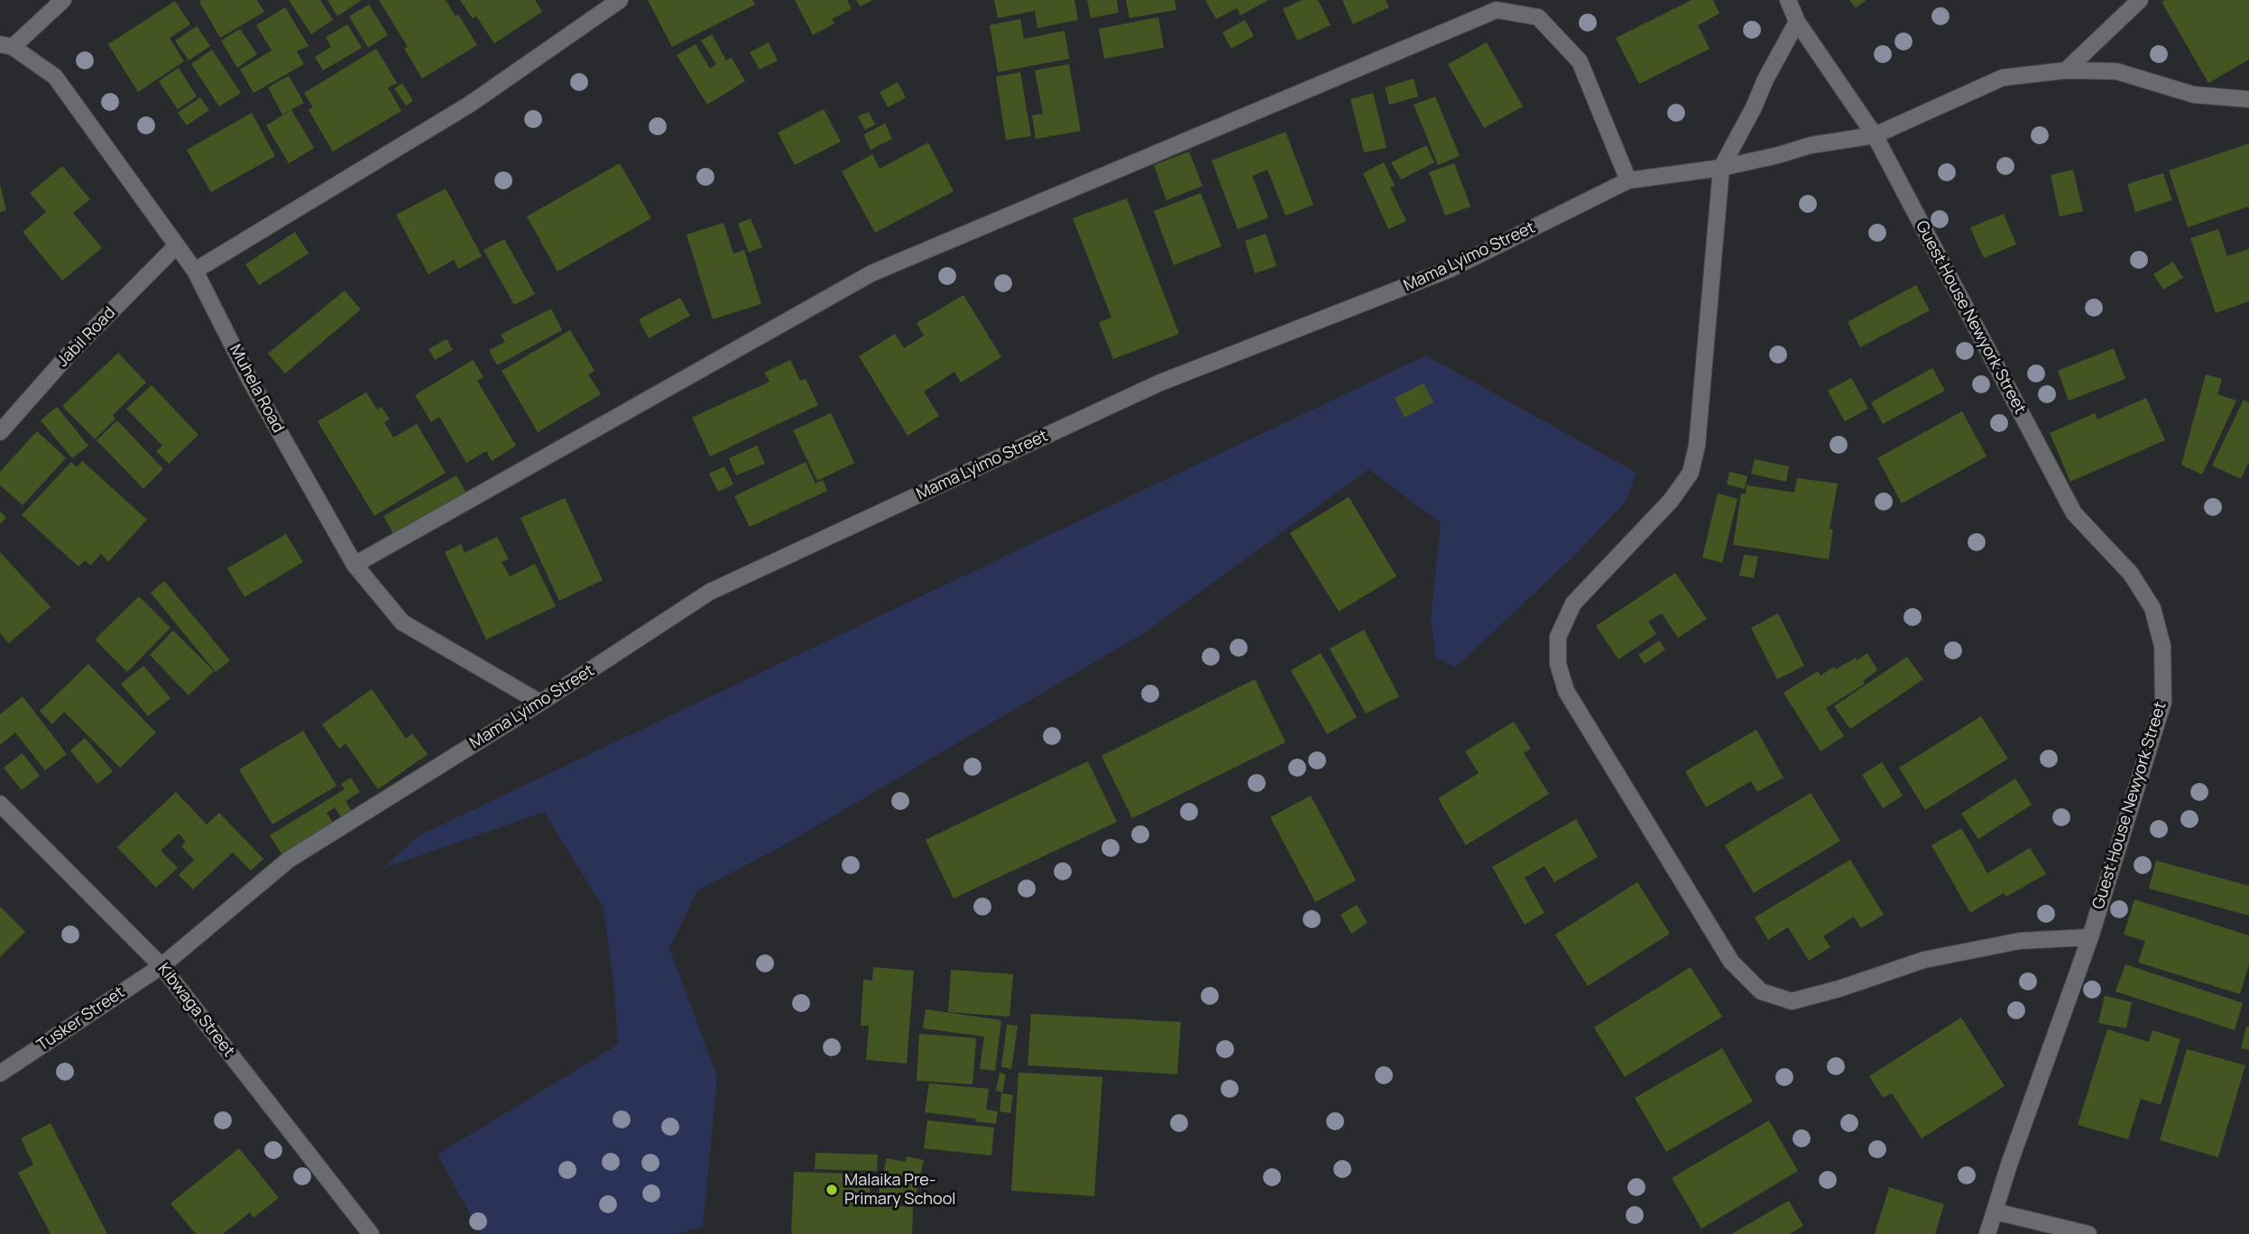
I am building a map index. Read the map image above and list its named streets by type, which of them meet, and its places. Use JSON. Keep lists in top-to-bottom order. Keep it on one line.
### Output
{"streets":{"street":["Mama Lyimo Street","Guest House Newyork Street","Jabil Road","Muhela Road","Kibwaga Street","Tusker Street"]},"crossings":[["Mama Lyimo Street","Guest House Newyork Street"],["Mama Lyimo Street","Muhela Road"],["Mama Lyimo Street","Kibwaga Street"],["Mama Lyimo Street","Tusker Street"],["Jabil Road","Muhela Road"],["Kibwaga Street","Tusker Street"]],"places":["Malaika Pre- Primary School"]}
